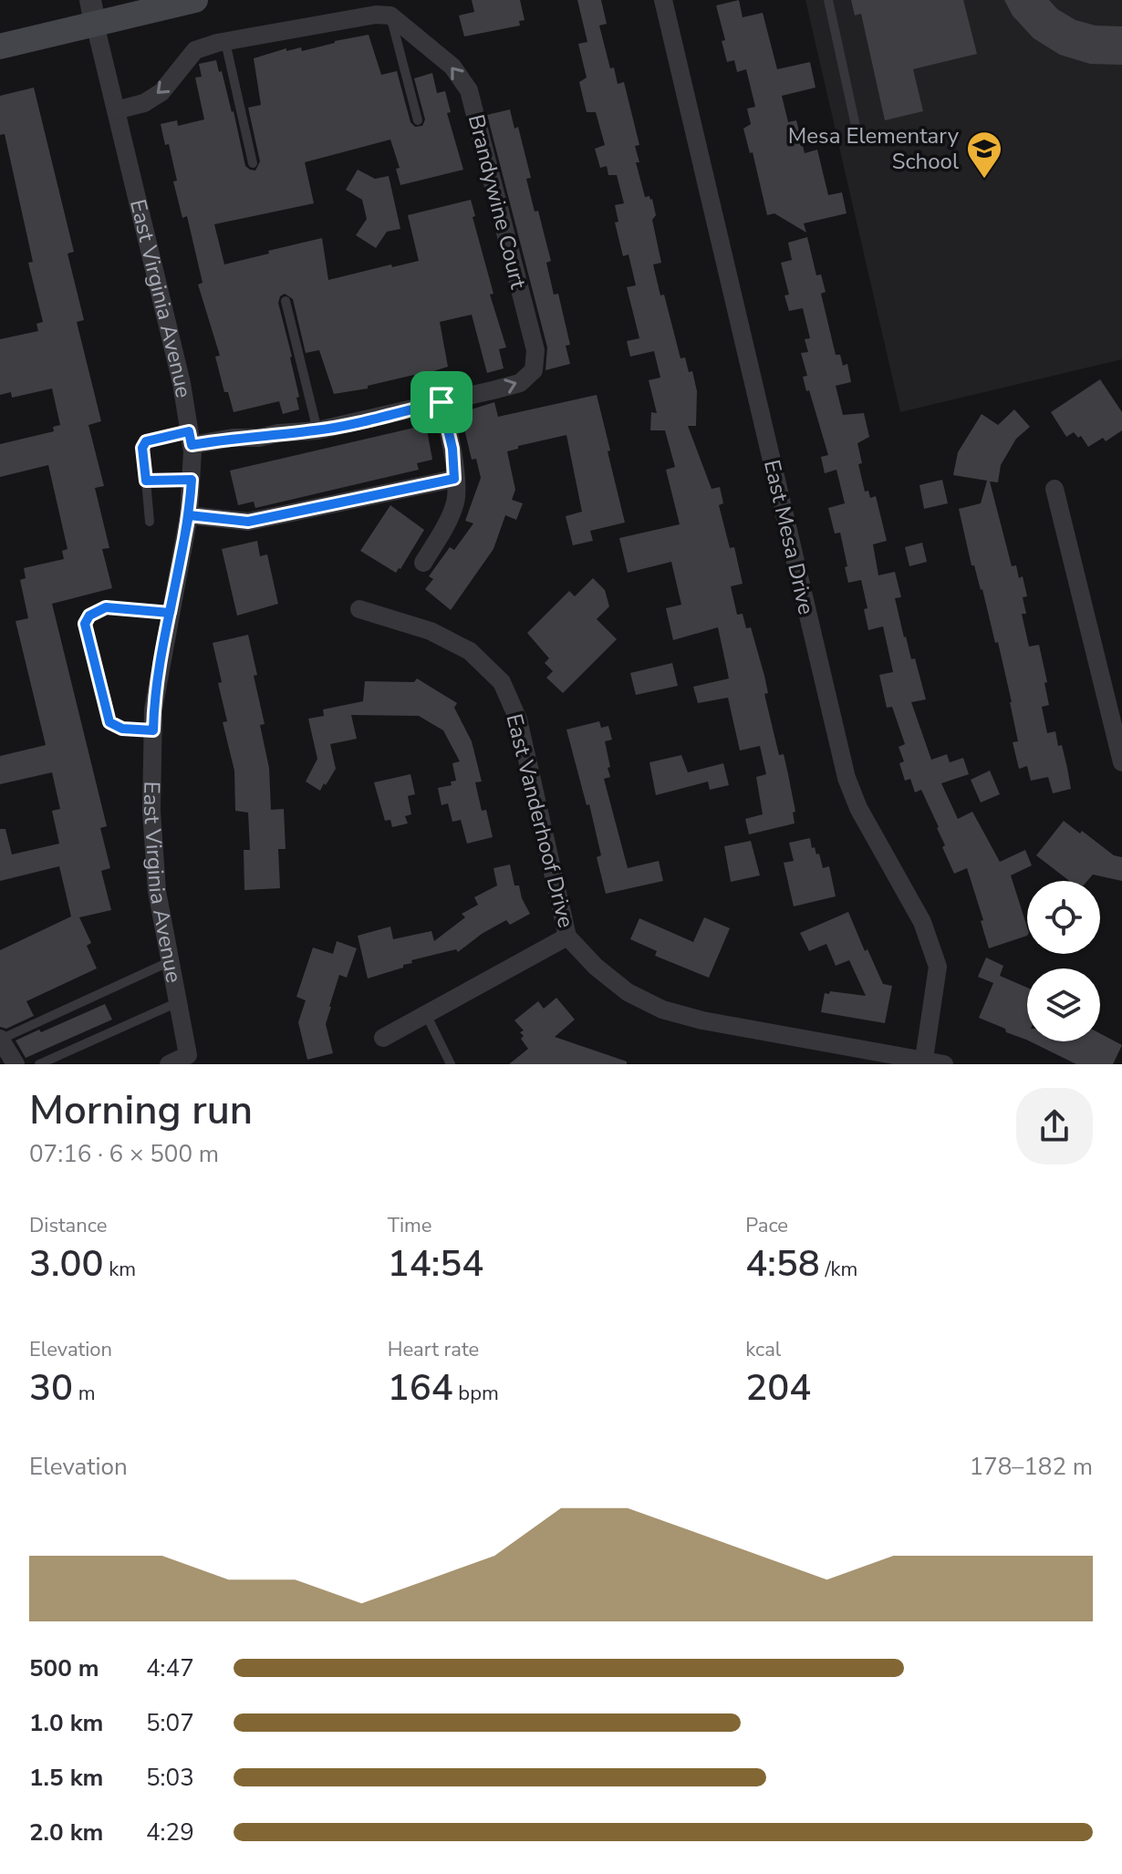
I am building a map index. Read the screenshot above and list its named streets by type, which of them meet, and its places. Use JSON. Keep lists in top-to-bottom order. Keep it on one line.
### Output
{"streets":{"street":["Brandywine Court","East Virginia Avenue","East Mesa Drive","East Vanderhoof Drive"]},"crossings":[["Brandywine Court","East Virginia Avenue"],["East Mesa Drive","East Vanderhoof Drive"]],"places":{"school or university":["Mesa Elementary School"]},"page":{"heading":["Morning run","07:16 · 6 × 500 m"],"stats":[["Distance","3.00 km"],["Time","14:54"],["Pace","4:58 /km"],["Elevation","30 m"],["Heart rate","164 bpm"],["kcal","204"]],"chart":["Elevation","178–182 m"],"list":[{"name":"500 m","note":"4:47"},{"name":"1.0 km","note":"5:07"},{"name":"1.5 km","note":"5:03"},{"name":"2.0 km","note":"4:29"}]}}
